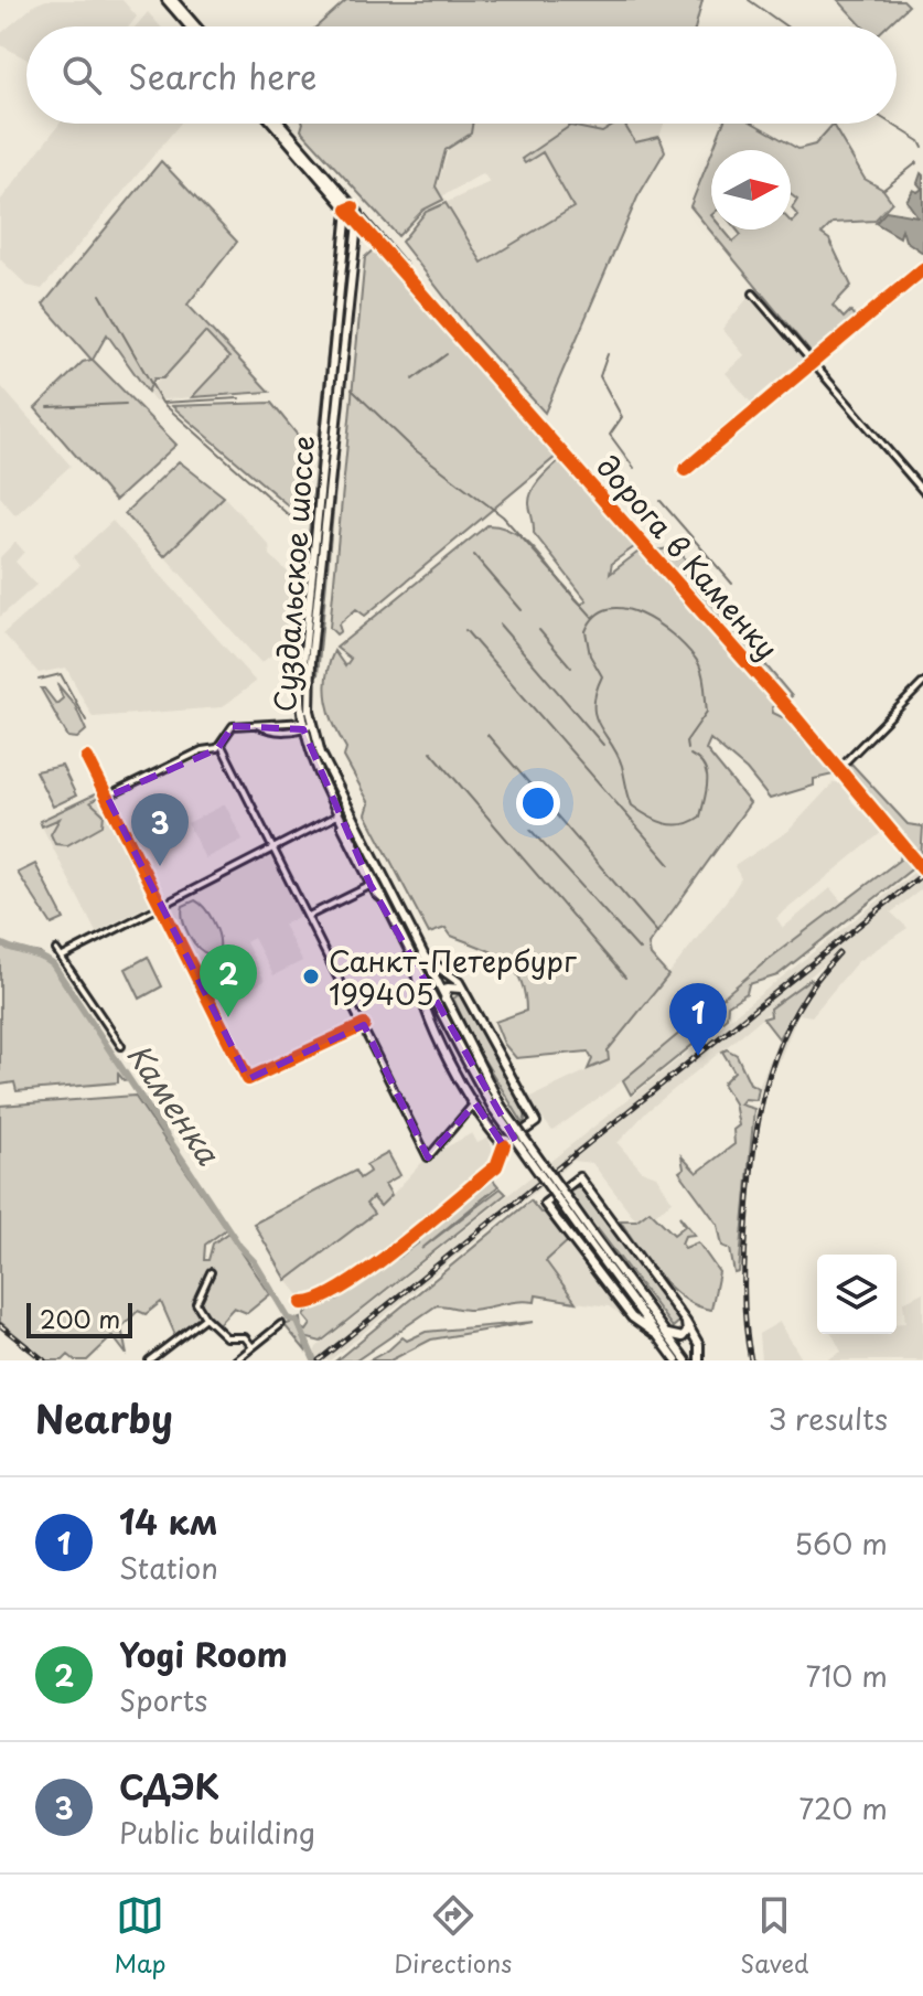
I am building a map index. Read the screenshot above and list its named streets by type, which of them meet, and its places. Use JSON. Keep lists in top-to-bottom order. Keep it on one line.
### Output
{"streets":{"main road":["дорога в Каменку","Суздальское шоссе"]},"crossings":[["дорога в Каменку","Суздальское шоссе"]],"water":["Каменка"],"places":["Санкт-Петербург 199405"],"scale_bar":"200 m","north":"right","page":{"search":"Search here","pins":["3","2","1"],"scale":"200 m","heading":["Nearby","3 results"],"list":[{"mark":"1","name":"14 км","note":"Station","value":"560 m"},{"mark":"2","name":"Yogi Room","note":"Sports","value":"710 m"},{"mark":"3","name":"СДЭК","note":"Public building","value":"720 m"}],"nav":["Map","Directions","Saved"]}}
